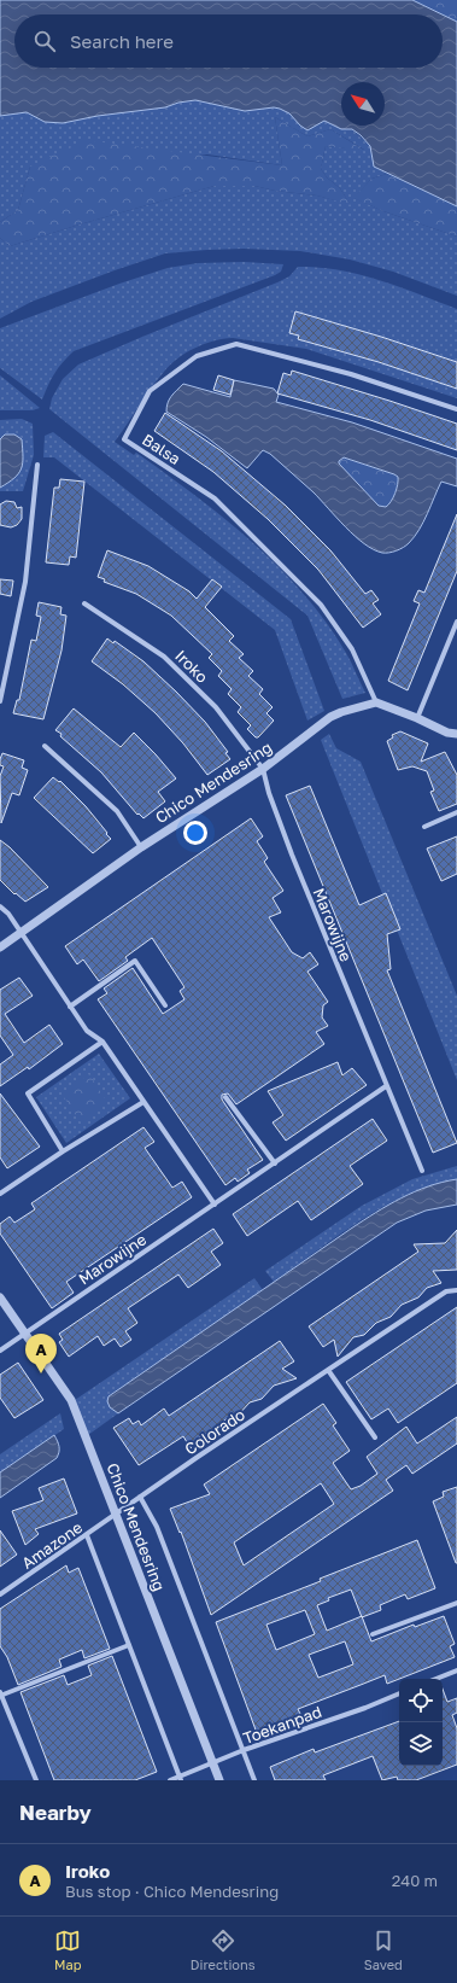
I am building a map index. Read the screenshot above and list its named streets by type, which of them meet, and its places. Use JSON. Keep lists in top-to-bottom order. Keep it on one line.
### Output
{"streets":{"street":["Balsa","Iroko","Chico Mendesring","Marowijne","Colorado","Amazone","Toekanpad"]},"crossings":[["Balsa","Chico Mendesring"],["Iroko","Chico Mendesring"],["Iroko","Marowijne"],["Chico Mendesring","Marowijne"],["Chico Mendesring","Colorado"],["Chico Mendesring","Amazone"],["Chico Mendesring","Toekanpad"],["Colorado","Amazone"]],"north":"top left","page":{"search":"Search here","pins":"A","heading":"Nearby","list":[{"mark":"A","name":"Iroko","note":"Bus stop · Chico Mendesring","value":"240 m"}],"nav":["Map","Directions","Saved"]}}
